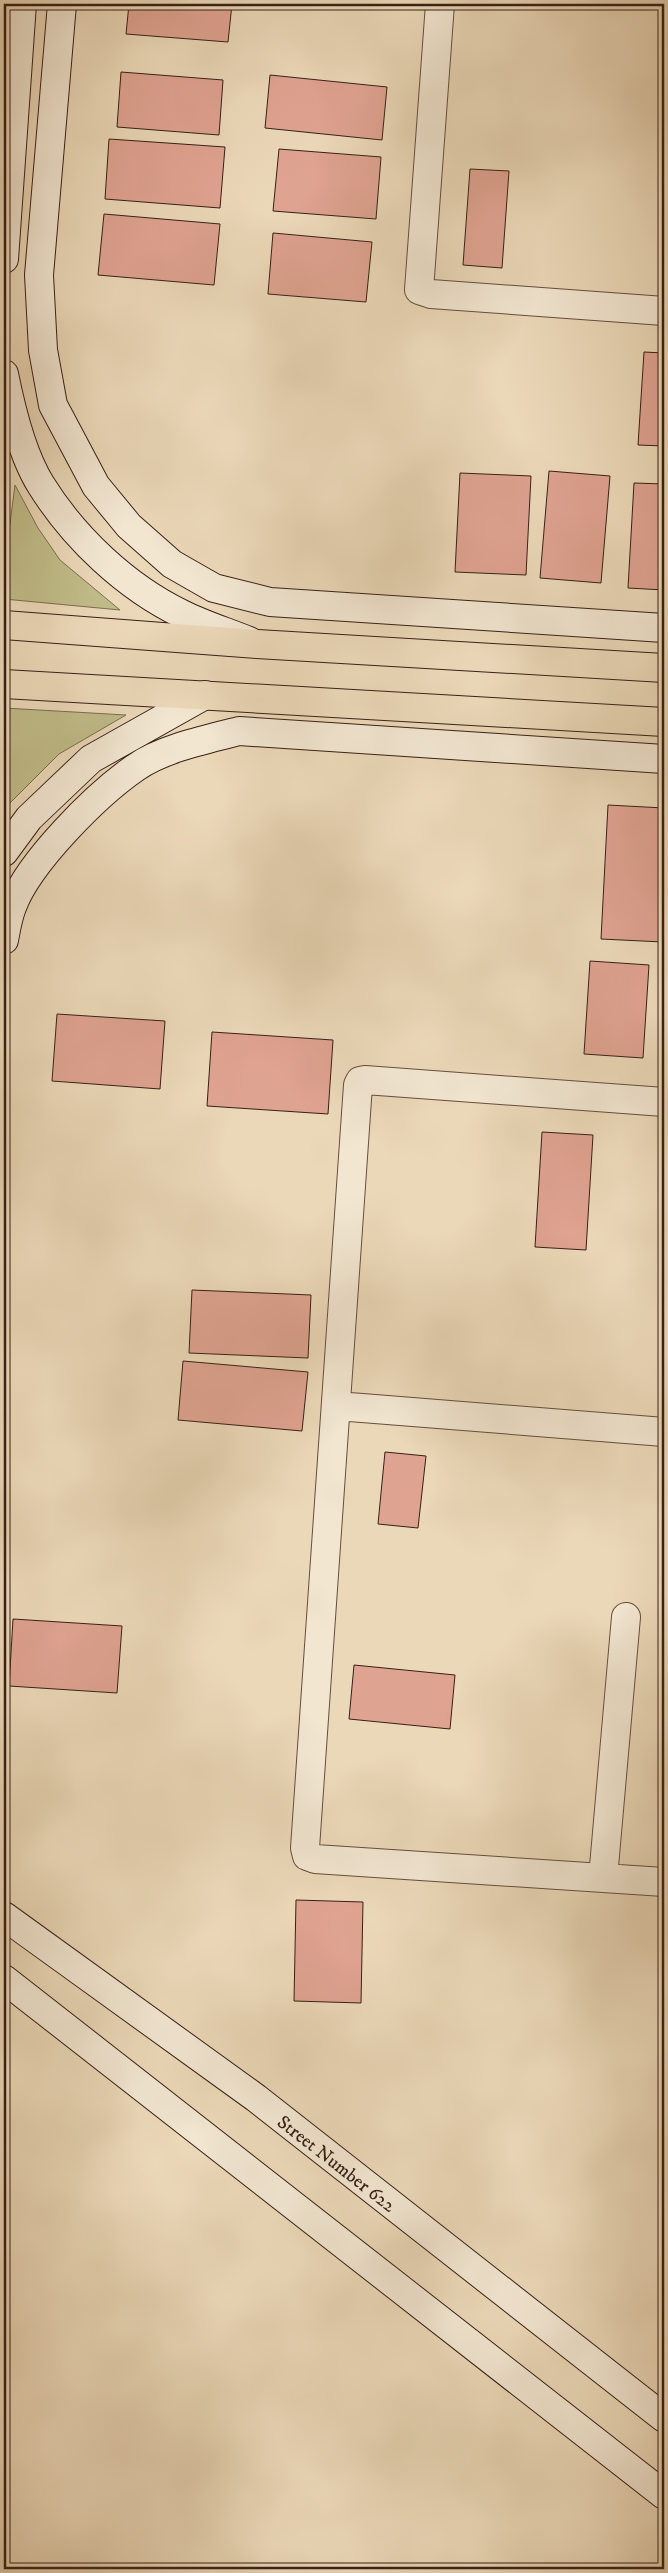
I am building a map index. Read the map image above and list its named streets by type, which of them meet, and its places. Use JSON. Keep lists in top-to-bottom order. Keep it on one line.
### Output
{"streets":{"street":["Street Number 622"]}}
